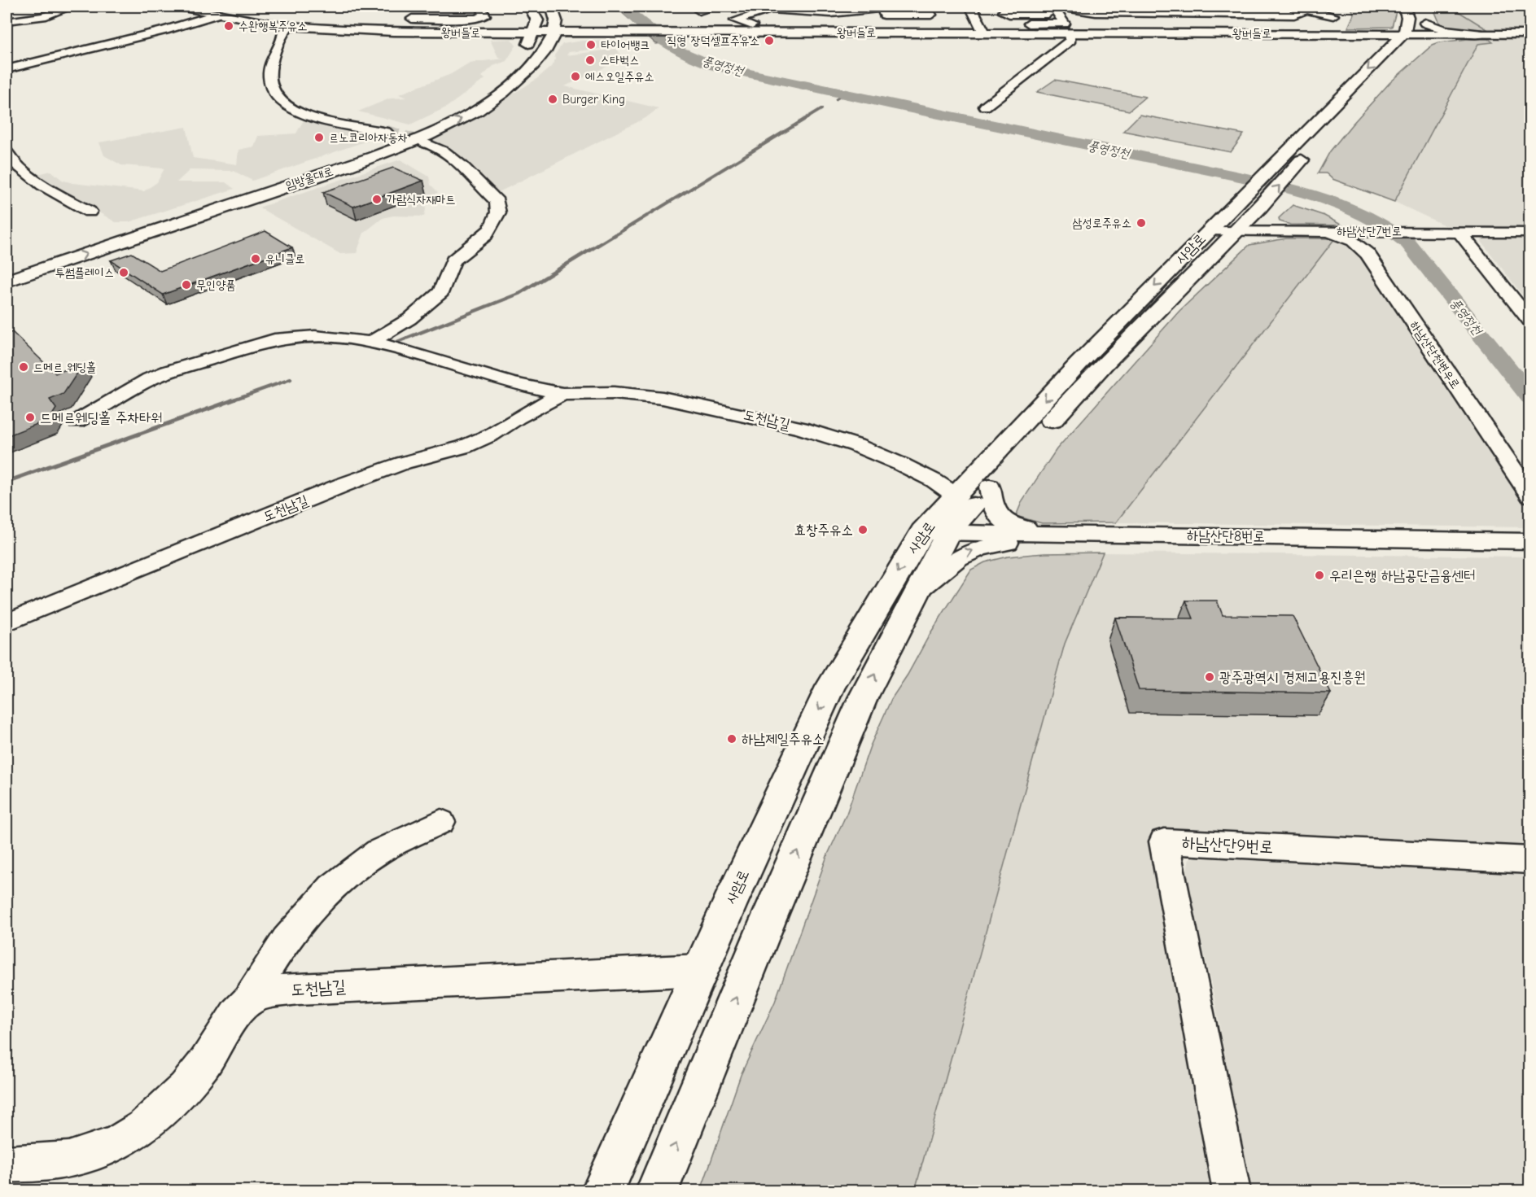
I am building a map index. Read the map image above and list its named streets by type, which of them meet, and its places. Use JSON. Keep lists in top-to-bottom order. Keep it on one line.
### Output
{"streets":{"main road":["왕버들로","임방울대로","사암로"],"street":["하남산단7번로","하남산단천변우로","도천남길","하남산단8번로","하남산단9번로"]},"crossings":[["왕버들로","임방울대로"],["왕버들로","사암로"],["하남산단7번로","사암로"],["하남산단7번로","하남산단천변우로"],["사암로","도천남길"],["사암로","하남산단8번로"]],"water":["풍영정천"],"places":["수완행복주유소","직영 장덕셀프주유소","타이어뱅크","스타벅스","에스오일주유소","Burger King","르노코리아자동차","가람식자재마트","삼성로주유소","유니클로","투썸플레이스","무인양품","드메르 웨딩홀","드메르웨딩홀 주차타워","효창주유소","우리은행 하남공단금융센터","광주광역시 경제고용진흥원","하남제일주유소"]}
